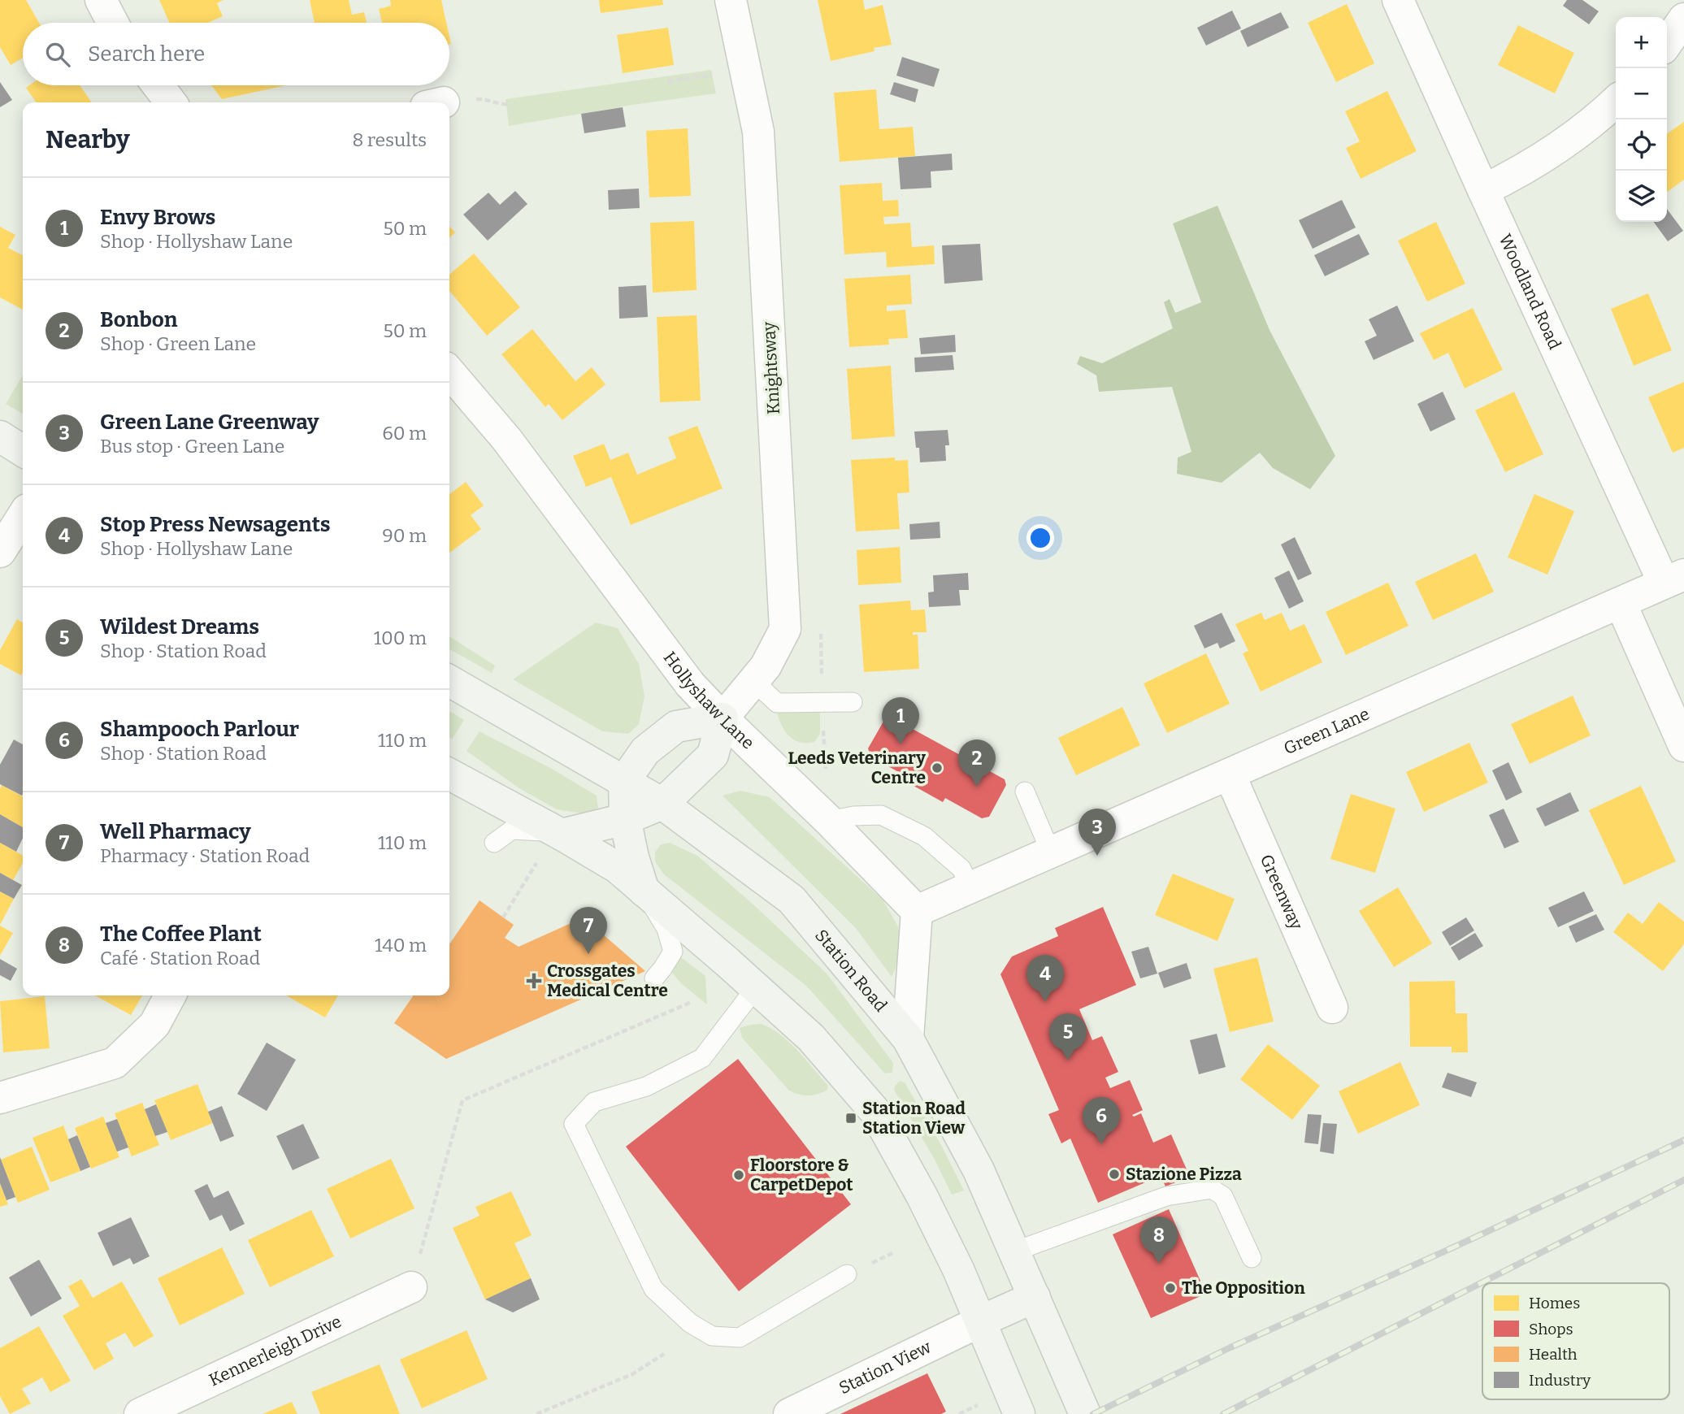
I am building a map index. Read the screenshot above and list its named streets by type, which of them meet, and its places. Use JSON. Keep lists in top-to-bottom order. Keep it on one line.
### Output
{"streets":{"main road":["Station Road"],"street":["Woodland Road","Knightsway","Hollyshaw Lane","Green Lane","Greenway","Kennerleigh Drive","Station View"]},"crossings":[["Woodland Road","Green Lane"],["Knightsway","Hollyshaw Lane"],["Hollyshaw Lane","Green Lane"],["Green Lane","Greenway"]],"places":{"other":["Leeds Veterinary Centre","Stazione Pizza","Floorstore & CarpetDepot","The Opposition"],"health":["Crossgates Medical Centre"],"transit":["Station Road Station View"]},"legend":["Homes","Shops","Health","Industry"],"page":{"map_buttons":["+","−"],"search":"Search here","heading":["Nearby","8 results"],"list":[{"mark":"1","name":"Envy Brows","note":"Shop · Hollyshaw Lane","value":"50 m"},{"mark":"2","name":"Bonbon","note":"Shop · Green Lane","value":"50 m"},{"mark":"3","name":"Green Lane Greenway","note":"Bus stop · Green Lane","value":"60 m"},{"mark":"4","name":"Stop Press Newsagents","note":"Shop · Hollyshaw Lane","value":"90 m"},{"mark":"5","name":"Wildest Dreams","note":"Shop · Station Road","value":"100 m"},{"mark":"6","name":"Shampooch Parlour","note":"Shop · Station Road","value":"110 m"},{"mark":"7","name":"Well Pharmacy","note":"Pharmacy · Station Road","value":"110 m"},{"mark":"8","name":"The Coffee Plant","note":"Café · Station Road","value":"140 m"}],"pins":["1","2","3","7","4","5","6","8"]}}
